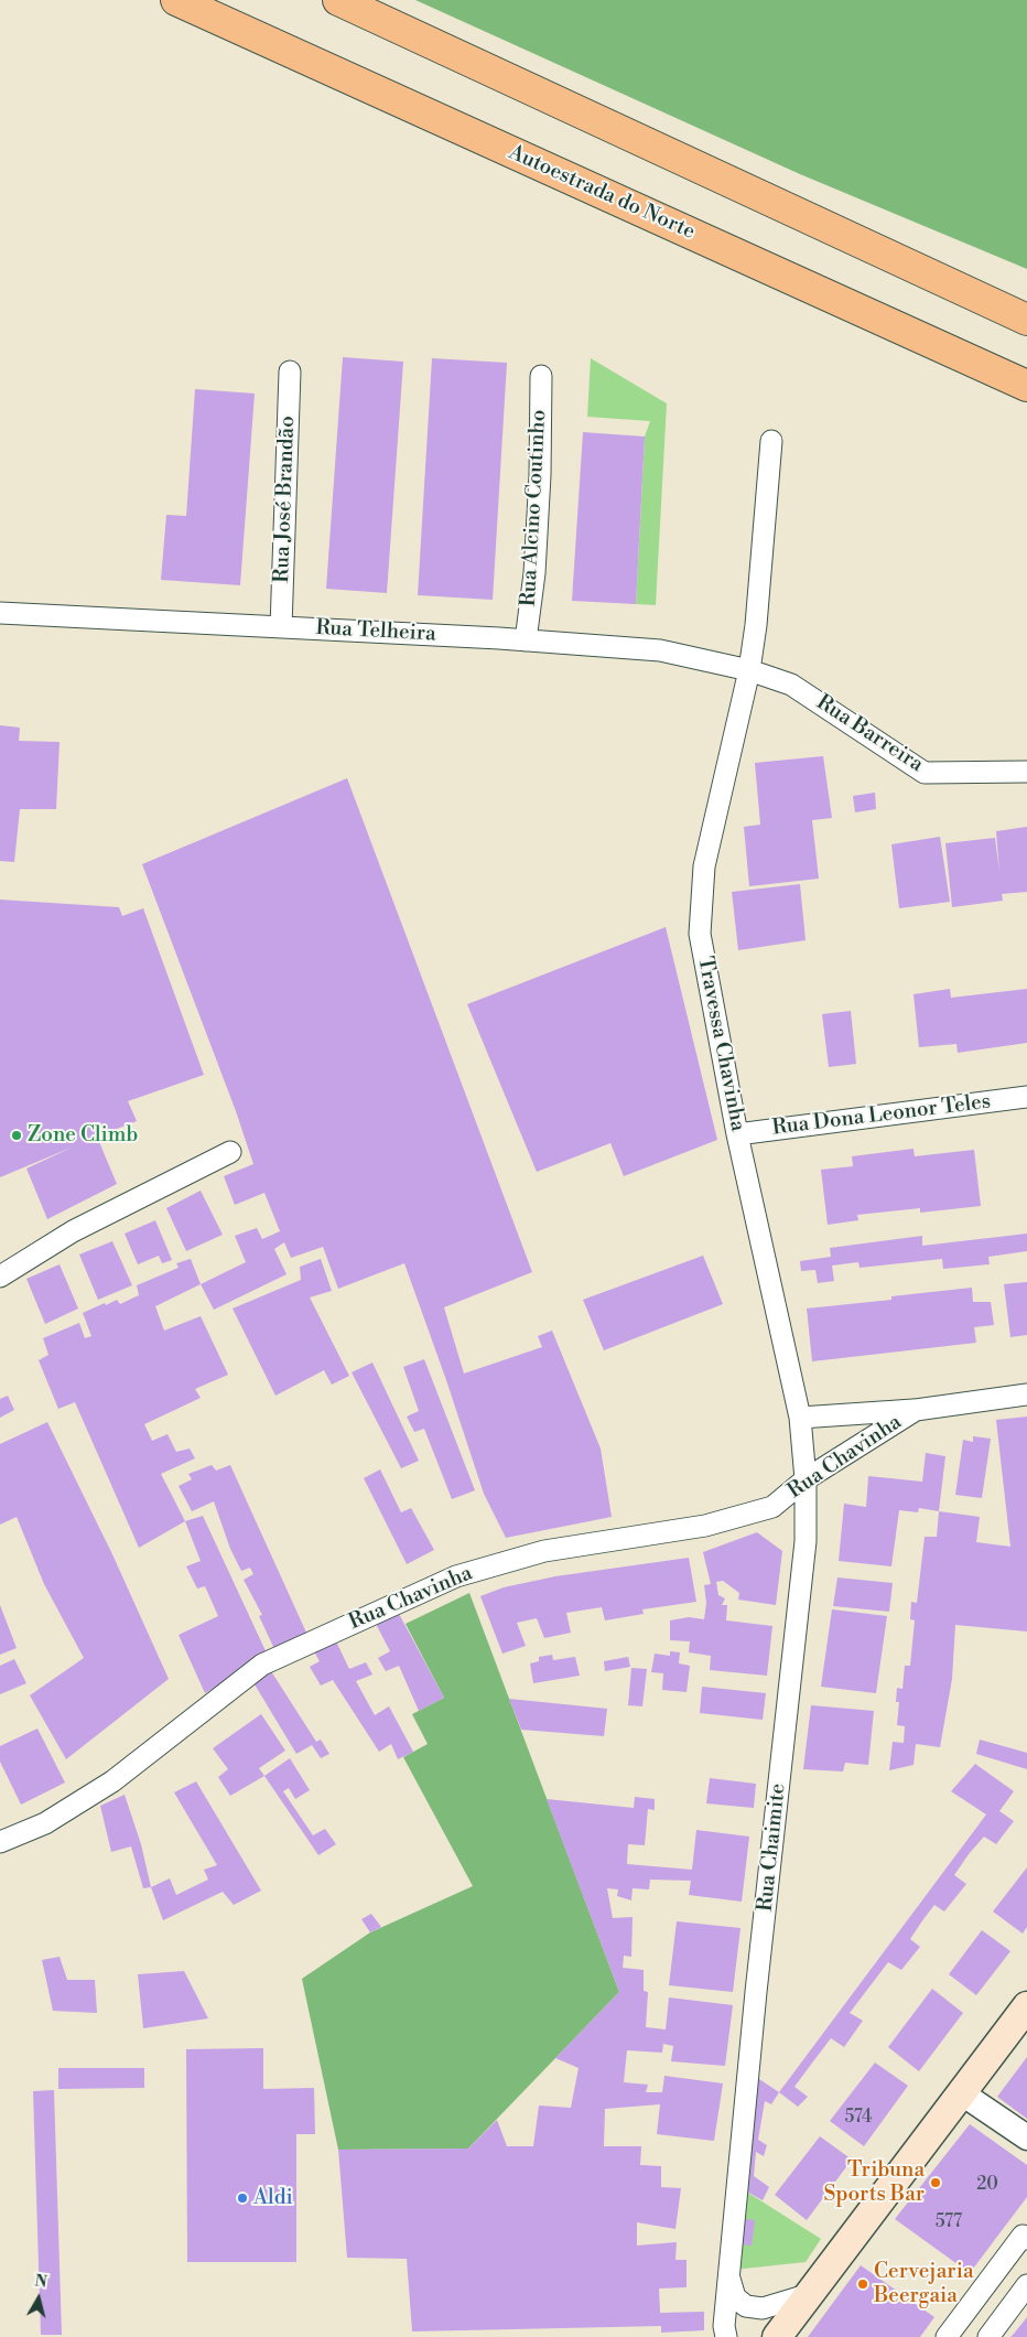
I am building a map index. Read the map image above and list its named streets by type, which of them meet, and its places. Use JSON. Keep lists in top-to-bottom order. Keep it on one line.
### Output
{"streets":{"highway":["Autoestrada do Norte"],"street":["Rua José Brandão","Rua Alcino Coutinho","Rua Telheira","Rua Barreira","Travessa Chavinha","Rua Dona Leonor Teles","Rua Chavinha","Rua Chaimite"]},"crossings":[["Rua José Brandão","Rua Telheira"],["Rua Alcino Coutinho","Rua Telheira"],["Rua Telheira","Rua Barreira"],["Rua Telheira","Travessa Chavinha"],["Rua Barreira","Travessa Chavinha"],["Travessa Chavinha","Rua Dona Leonor Teles"],["Travessa Chavinha","Rua Chavinha"],["Travessa Chavinha","Rua Chaimite"],["Rua Chavinha","Rua Chaimite"]],"places":["Zone Climb","Tribuna Sports Bar","Aldi","Cervejaria Beergaia"],"house_numbers":["574","20","577"],"north":"top"}
